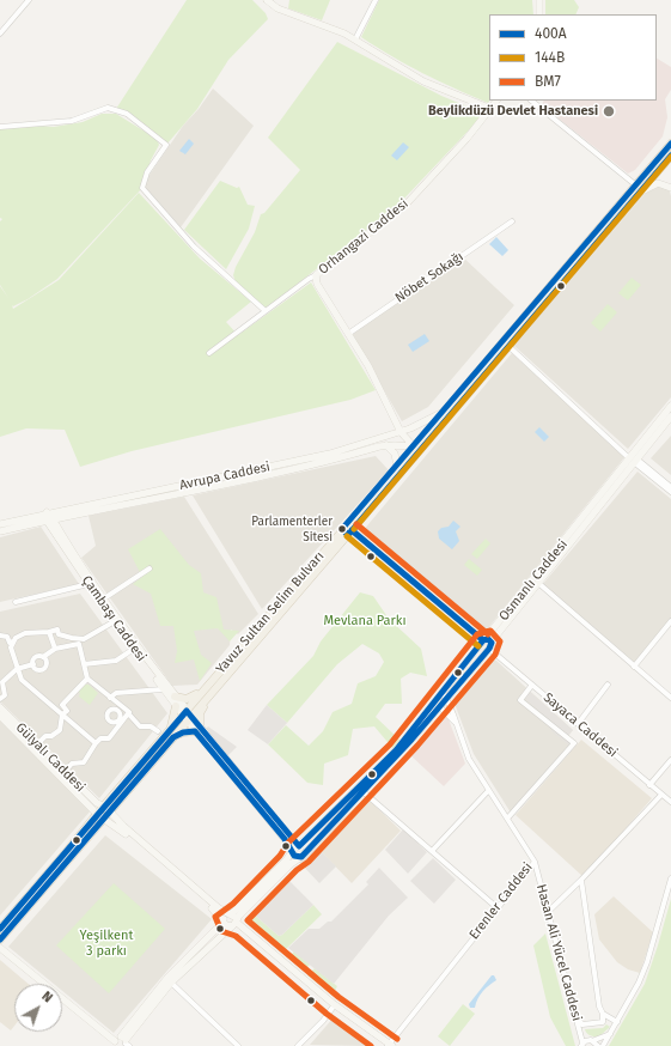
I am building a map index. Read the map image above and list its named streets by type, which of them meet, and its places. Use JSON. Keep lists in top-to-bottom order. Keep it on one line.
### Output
{"streets":{"main road":["Orhangazi Caddesi","Avrupa Caddesi","Osmanlı Caddesi","Yavuz Sultan Selim Bulvarı","Çambaşı Caddesi","Gülyalı Caddesi"],"street":["Nöbet Sokağı","Sayaca Caddesi","Erenler Caddesi","Hasan Ali Yücel Caddesi"]},"crossings":[["Avrupa Caddesi","Yavuz Sultan Selim Bulvarı"],["Avrupa Caddesi","Çambaşı Caddesi"],["Osmanlı Caddesi","Sayaca Caddesi"],["Osmanlı Caddesi","Gülyalı Caddesi"],["Yavuz Sultan Selim Bulvarı","Çambaşı Caddesi"],["Yavuz Sultan Selim Bulvarı","Gülyalı Caddesi"],["Erenler Caddesi","Hasan Ali Yücel Caddesi"]],"parks":["Mevlana Parkı","Yeşilkent 3 parkı"],"places":["Beylikdüzü Devlet Hastanesi","Parlamenterler Sitesi"],"lines":["transit line 400A","transit line 144B","transit line BM7"],"legend":["400A","144B","BM7"],"north":"top right"}
